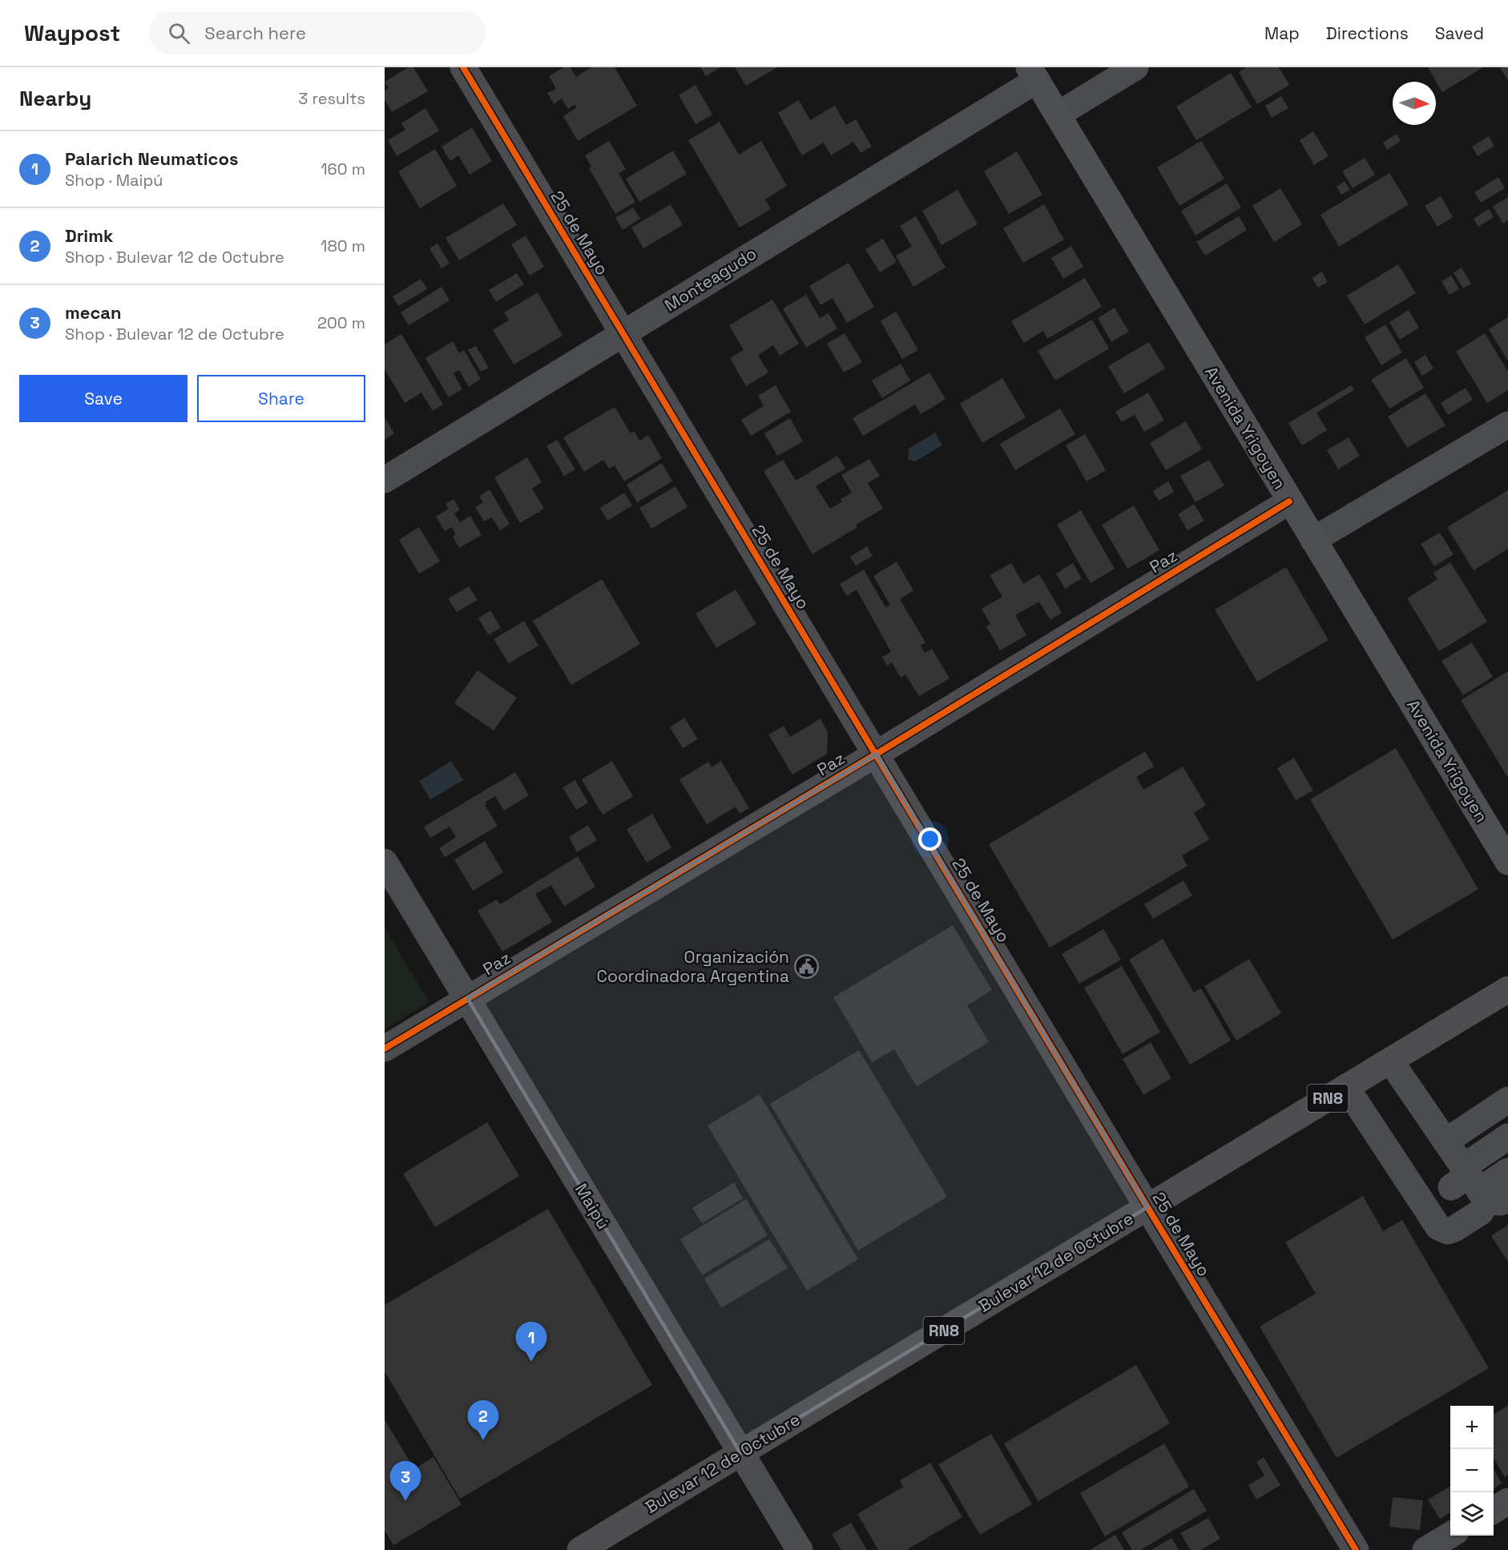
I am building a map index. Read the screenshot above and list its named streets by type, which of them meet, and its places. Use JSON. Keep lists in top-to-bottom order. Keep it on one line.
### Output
{"streets":{"highway":["RN8","Bulevar 12 de Octubre"],"main road":["Avenida Yrigoyen"],"street":["25 de Mayo","Monteagudo","Paz","Maipú"]},"crossings":[["25 de Mayo","Monteagudo"],["25 de Mayo","Paz"],["25 de Mayo","Bulevar 12 de Octubre"],["Monteagudo","Avenida Yrigoyen"],["Avenida Yrigoyen","Paz"],["Paz","Maipú"],["Maipú","Bulevar 12 de Octubre"]],"places":{"public building":["Organización Coordinadora Argentina"]},"north":"right","page":{"header":"Waypost","search":"Search here","nav":["Map","Directions","Saved"],"heading":["Nearby","3 results"],"list":[{"mark":"1","name":"Palarich Neumaticos","note":"Shop · Maipú","value":"160 m"},{"mark":"2","name":"Drimk","note":"Shop · Bulevar 12 de Octubre","value":"180 m"},{"mark":"3","name":"mecan","note":"Shop · Bulevar 12 de Octubre","value":"200 m"}],"buttons":["Save","Share"],"pins":["1","2","3"],"map_buttons":["+","−"]}}
